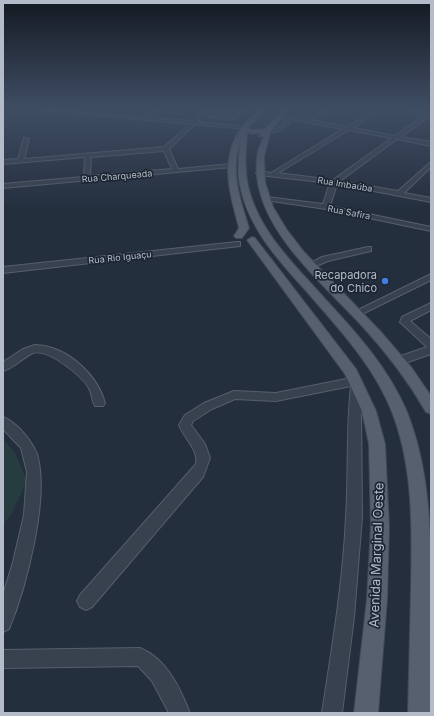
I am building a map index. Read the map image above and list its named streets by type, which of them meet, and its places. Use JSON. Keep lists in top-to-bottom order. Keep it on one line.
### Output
{"streets":{"main road":["Avenida Marginal Oeste"],"street":["Rua Charqueada","Rua Imbaúba","Rua Safira","Rua Rio Iguaçu"]},"crossings":[["Rua Rio Iguaçu","Avenida Marginal Oeste"]],"places":["Recapadora do Chico"]}
